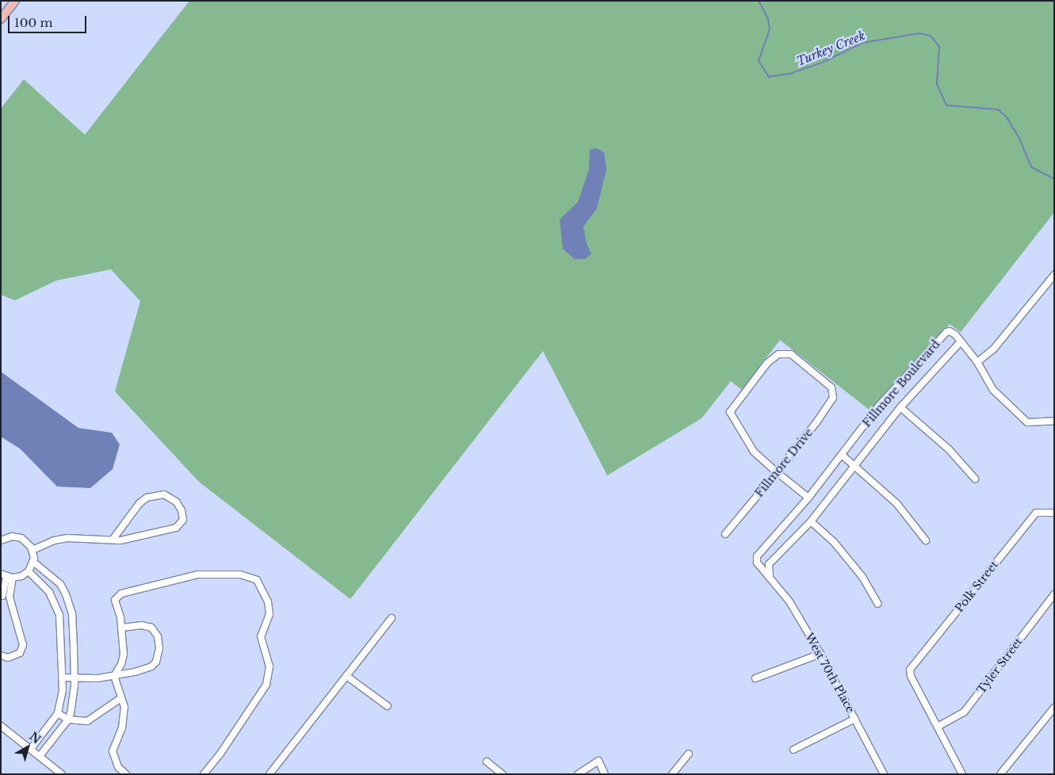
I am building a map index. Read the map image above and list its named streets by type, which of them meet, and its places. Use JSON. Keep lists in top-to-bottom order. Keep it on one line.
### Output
{"streets":{"street":["Fillmore Boulevard","Fillmore Drive","Polk Street","Tyler Street","West 70th Place"]},"crossings":[["Fillmore Boulevard","West 70th Place"],["Polk Street","Tyler Street"]],"water":["Turkey Creek"],"scale_bar":"100 m","north":"top right"}
